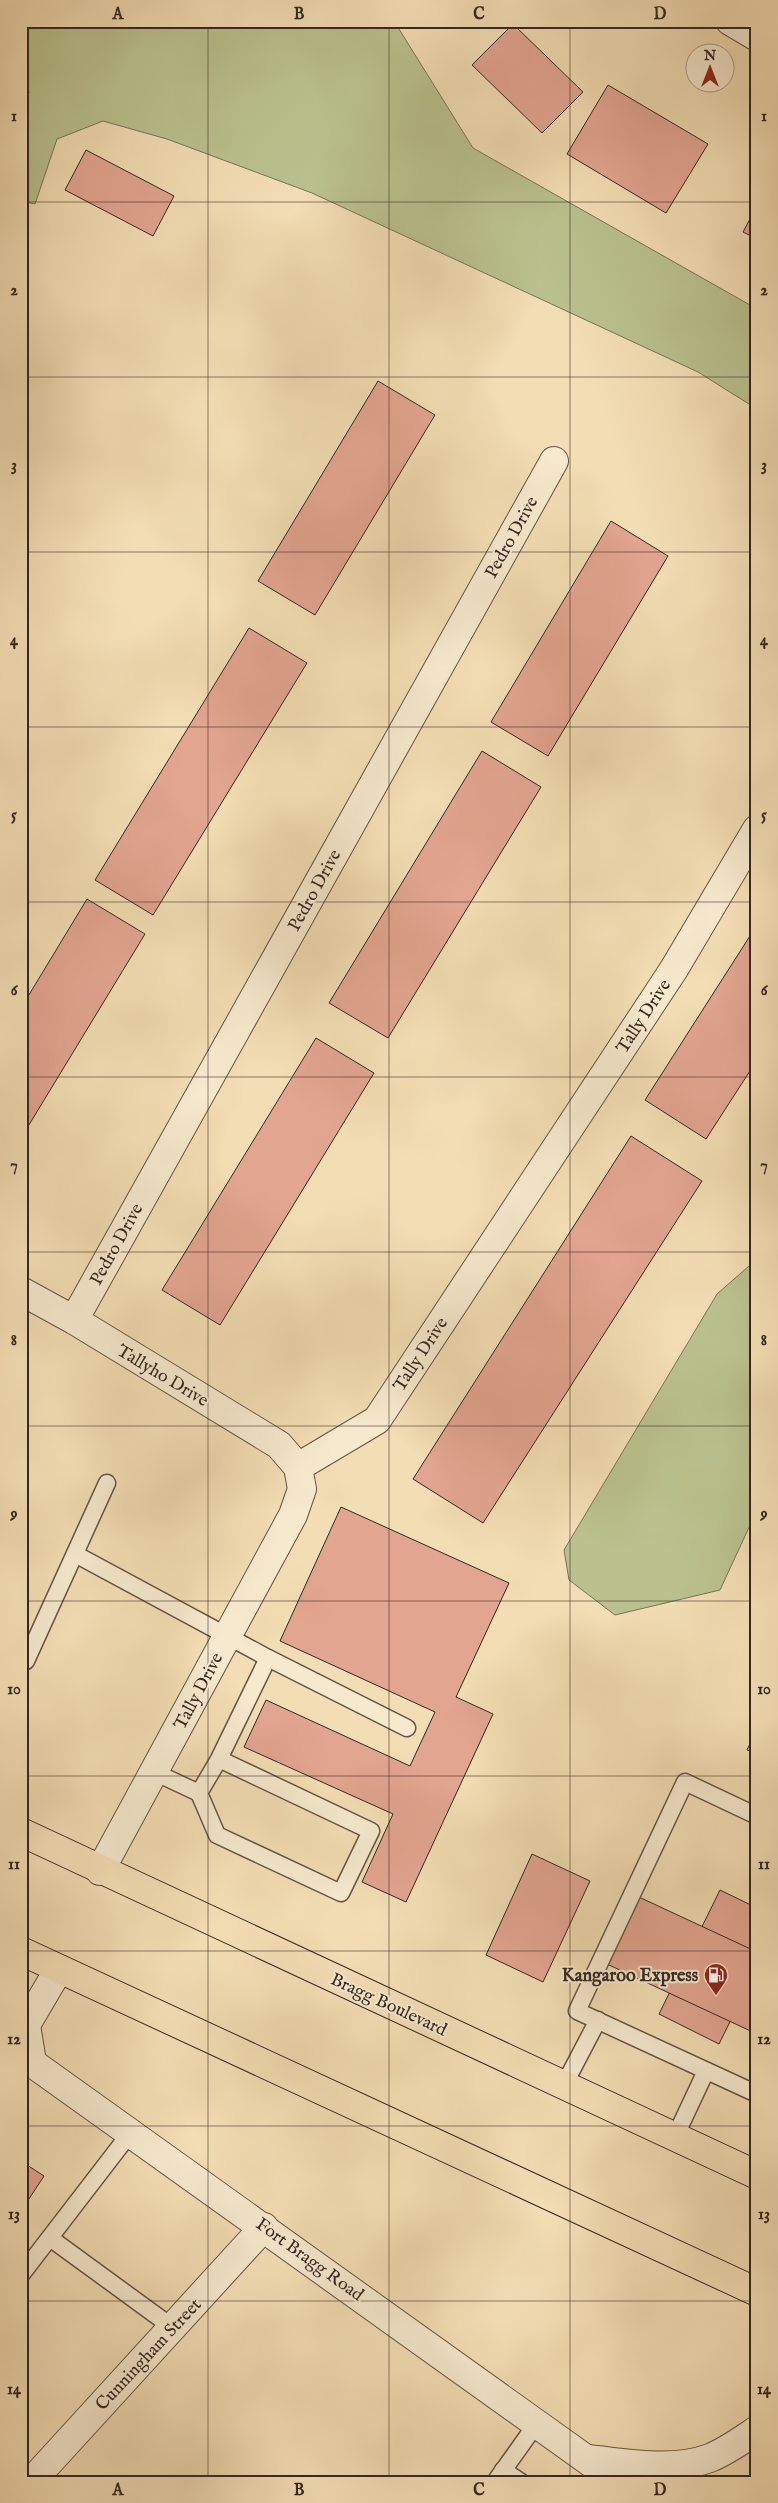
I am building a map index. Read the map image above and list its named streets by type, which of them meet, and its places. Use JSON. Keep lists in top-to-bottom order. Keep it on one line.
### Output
{"streets":{"main road":["Bragg Boulevard"],"street":["Pedro Drive","Tally Drive","Tallyho Drive","Fort Bragg Road","Cunningham Street"]},"crossings":[["Pedro Drive","Tallyho Drive"],["Tally Drive","Tallyho Drive"],["Tally Drive","Bragg Boulevard"],["Fort Bragg Road","Cunningham Street"]],"places":{"fuel station":["Kangaroo Express"]},"north":"top","grid":{"columns":["A","B","C","D"],"rows":["1","2","3","4","5","6","7","8","9","10","11","12","13","14"]}}
